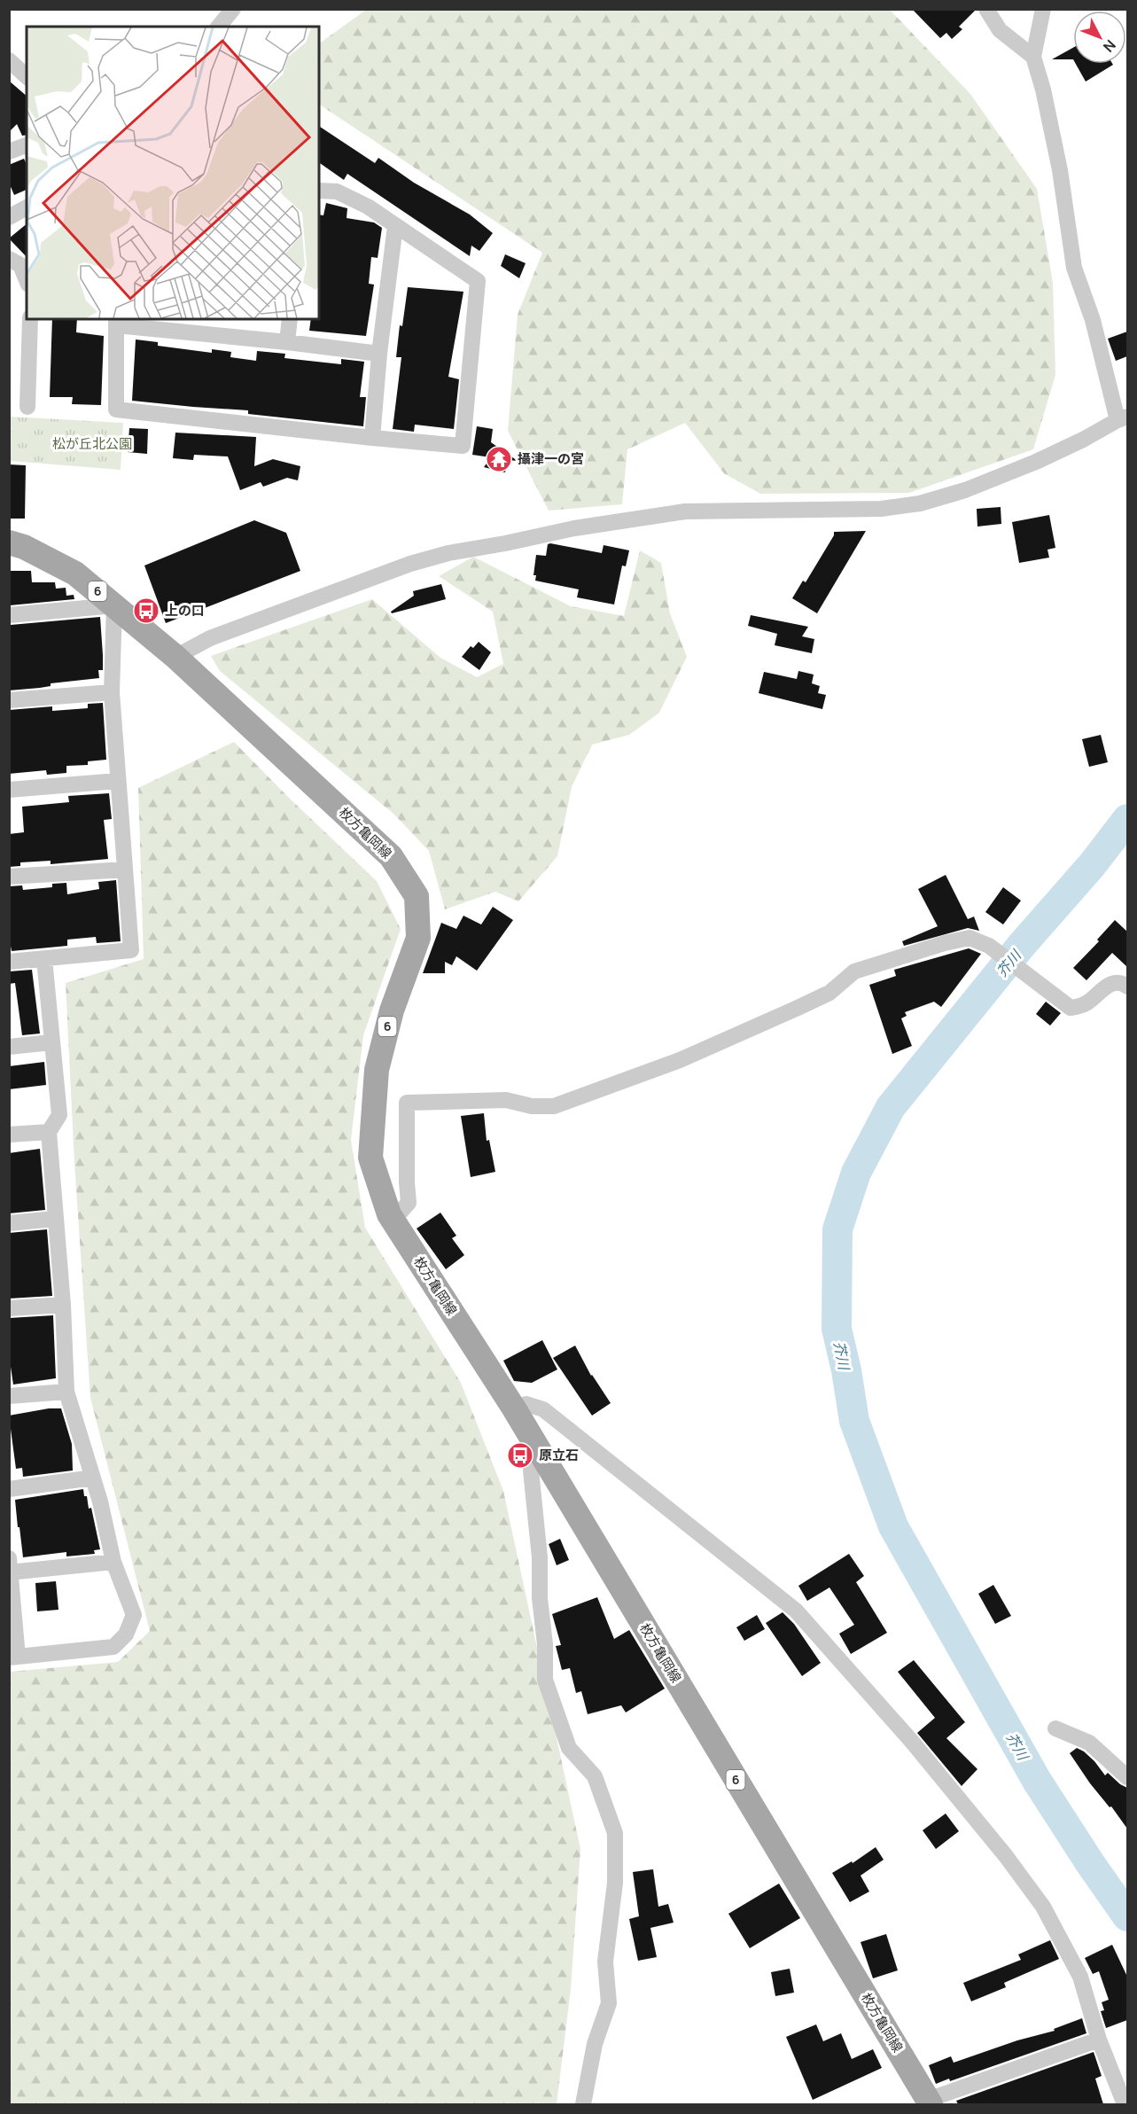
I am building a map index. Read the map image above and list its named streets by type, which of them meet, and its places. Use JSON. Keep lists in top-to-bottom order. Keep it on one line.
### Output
{"streets":{"main road":["6","枚方亀岡線"]},"water":["芥川"],"parks":["松が丘北公園"],"places":{"temple":["攝津一の宮"],"bus stop":["上の口","原立石"]},"north":"bottom right"}
